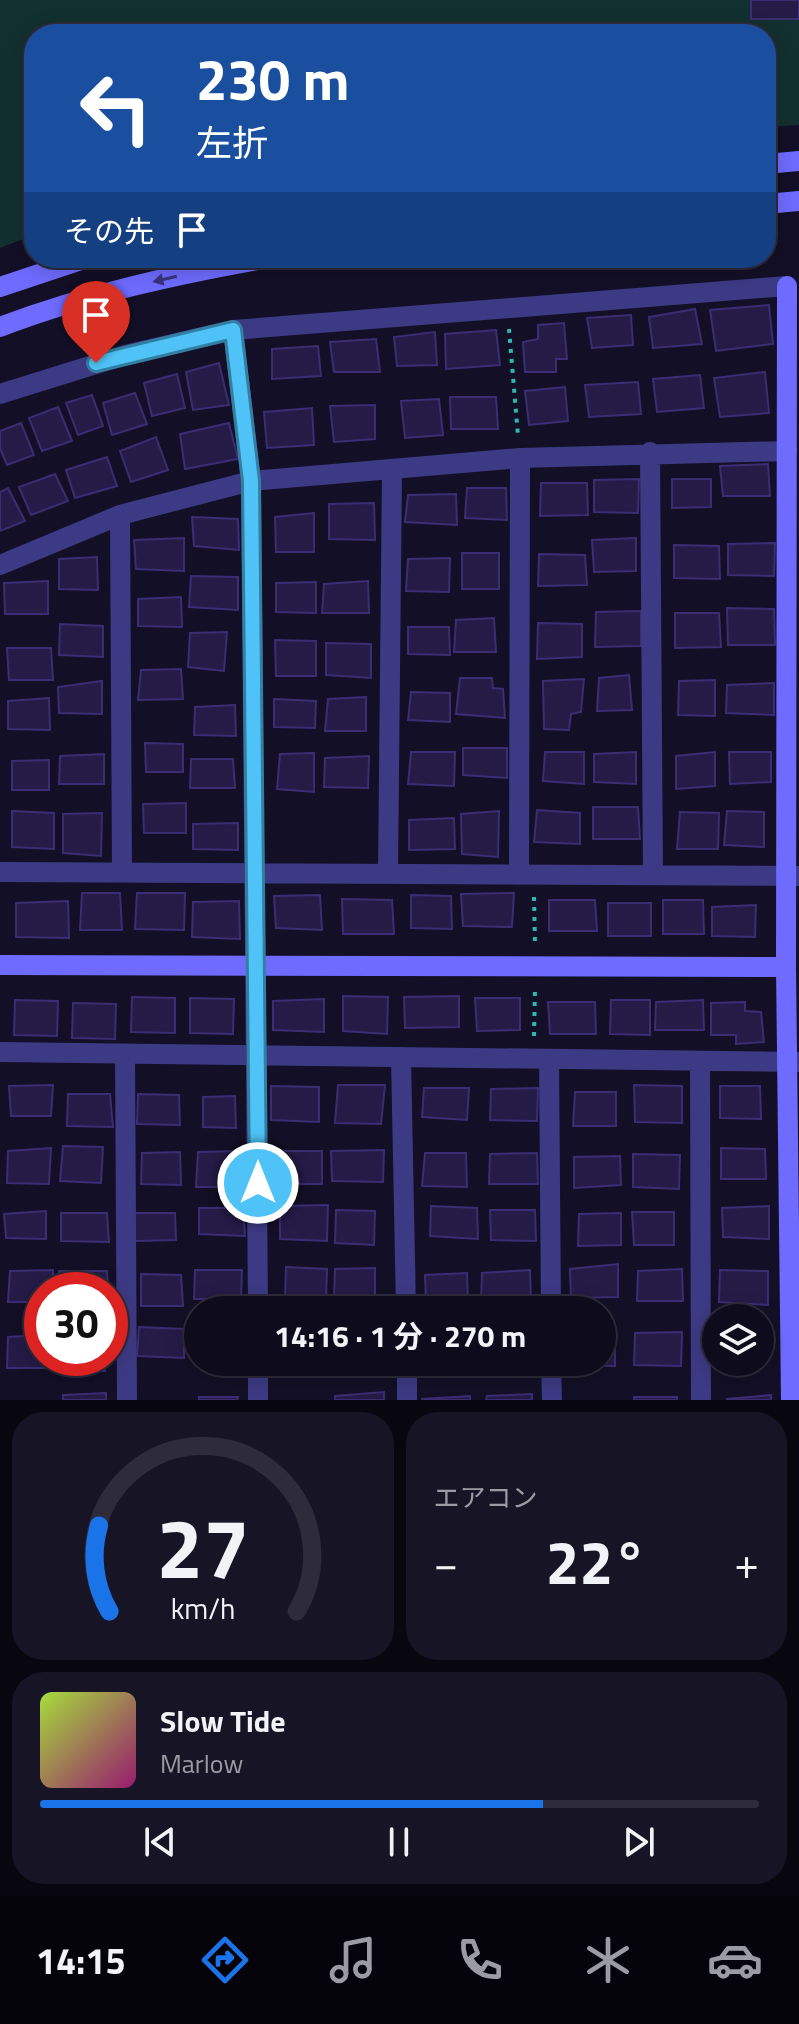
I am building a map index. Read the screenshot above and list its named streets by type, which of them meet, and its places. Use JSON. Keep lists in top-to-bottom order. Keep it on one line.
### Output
{"page":{"turn":["230 m","左折"],"then":"その先","limit":"30","trip":"14:16 · 1 分 · 270 m","tile":"エアコン","heat":["−","22°","+"],"song":["Slow Tide","Marlow"],"tabs":"14:15","gauge":["27","km/h"]}}
